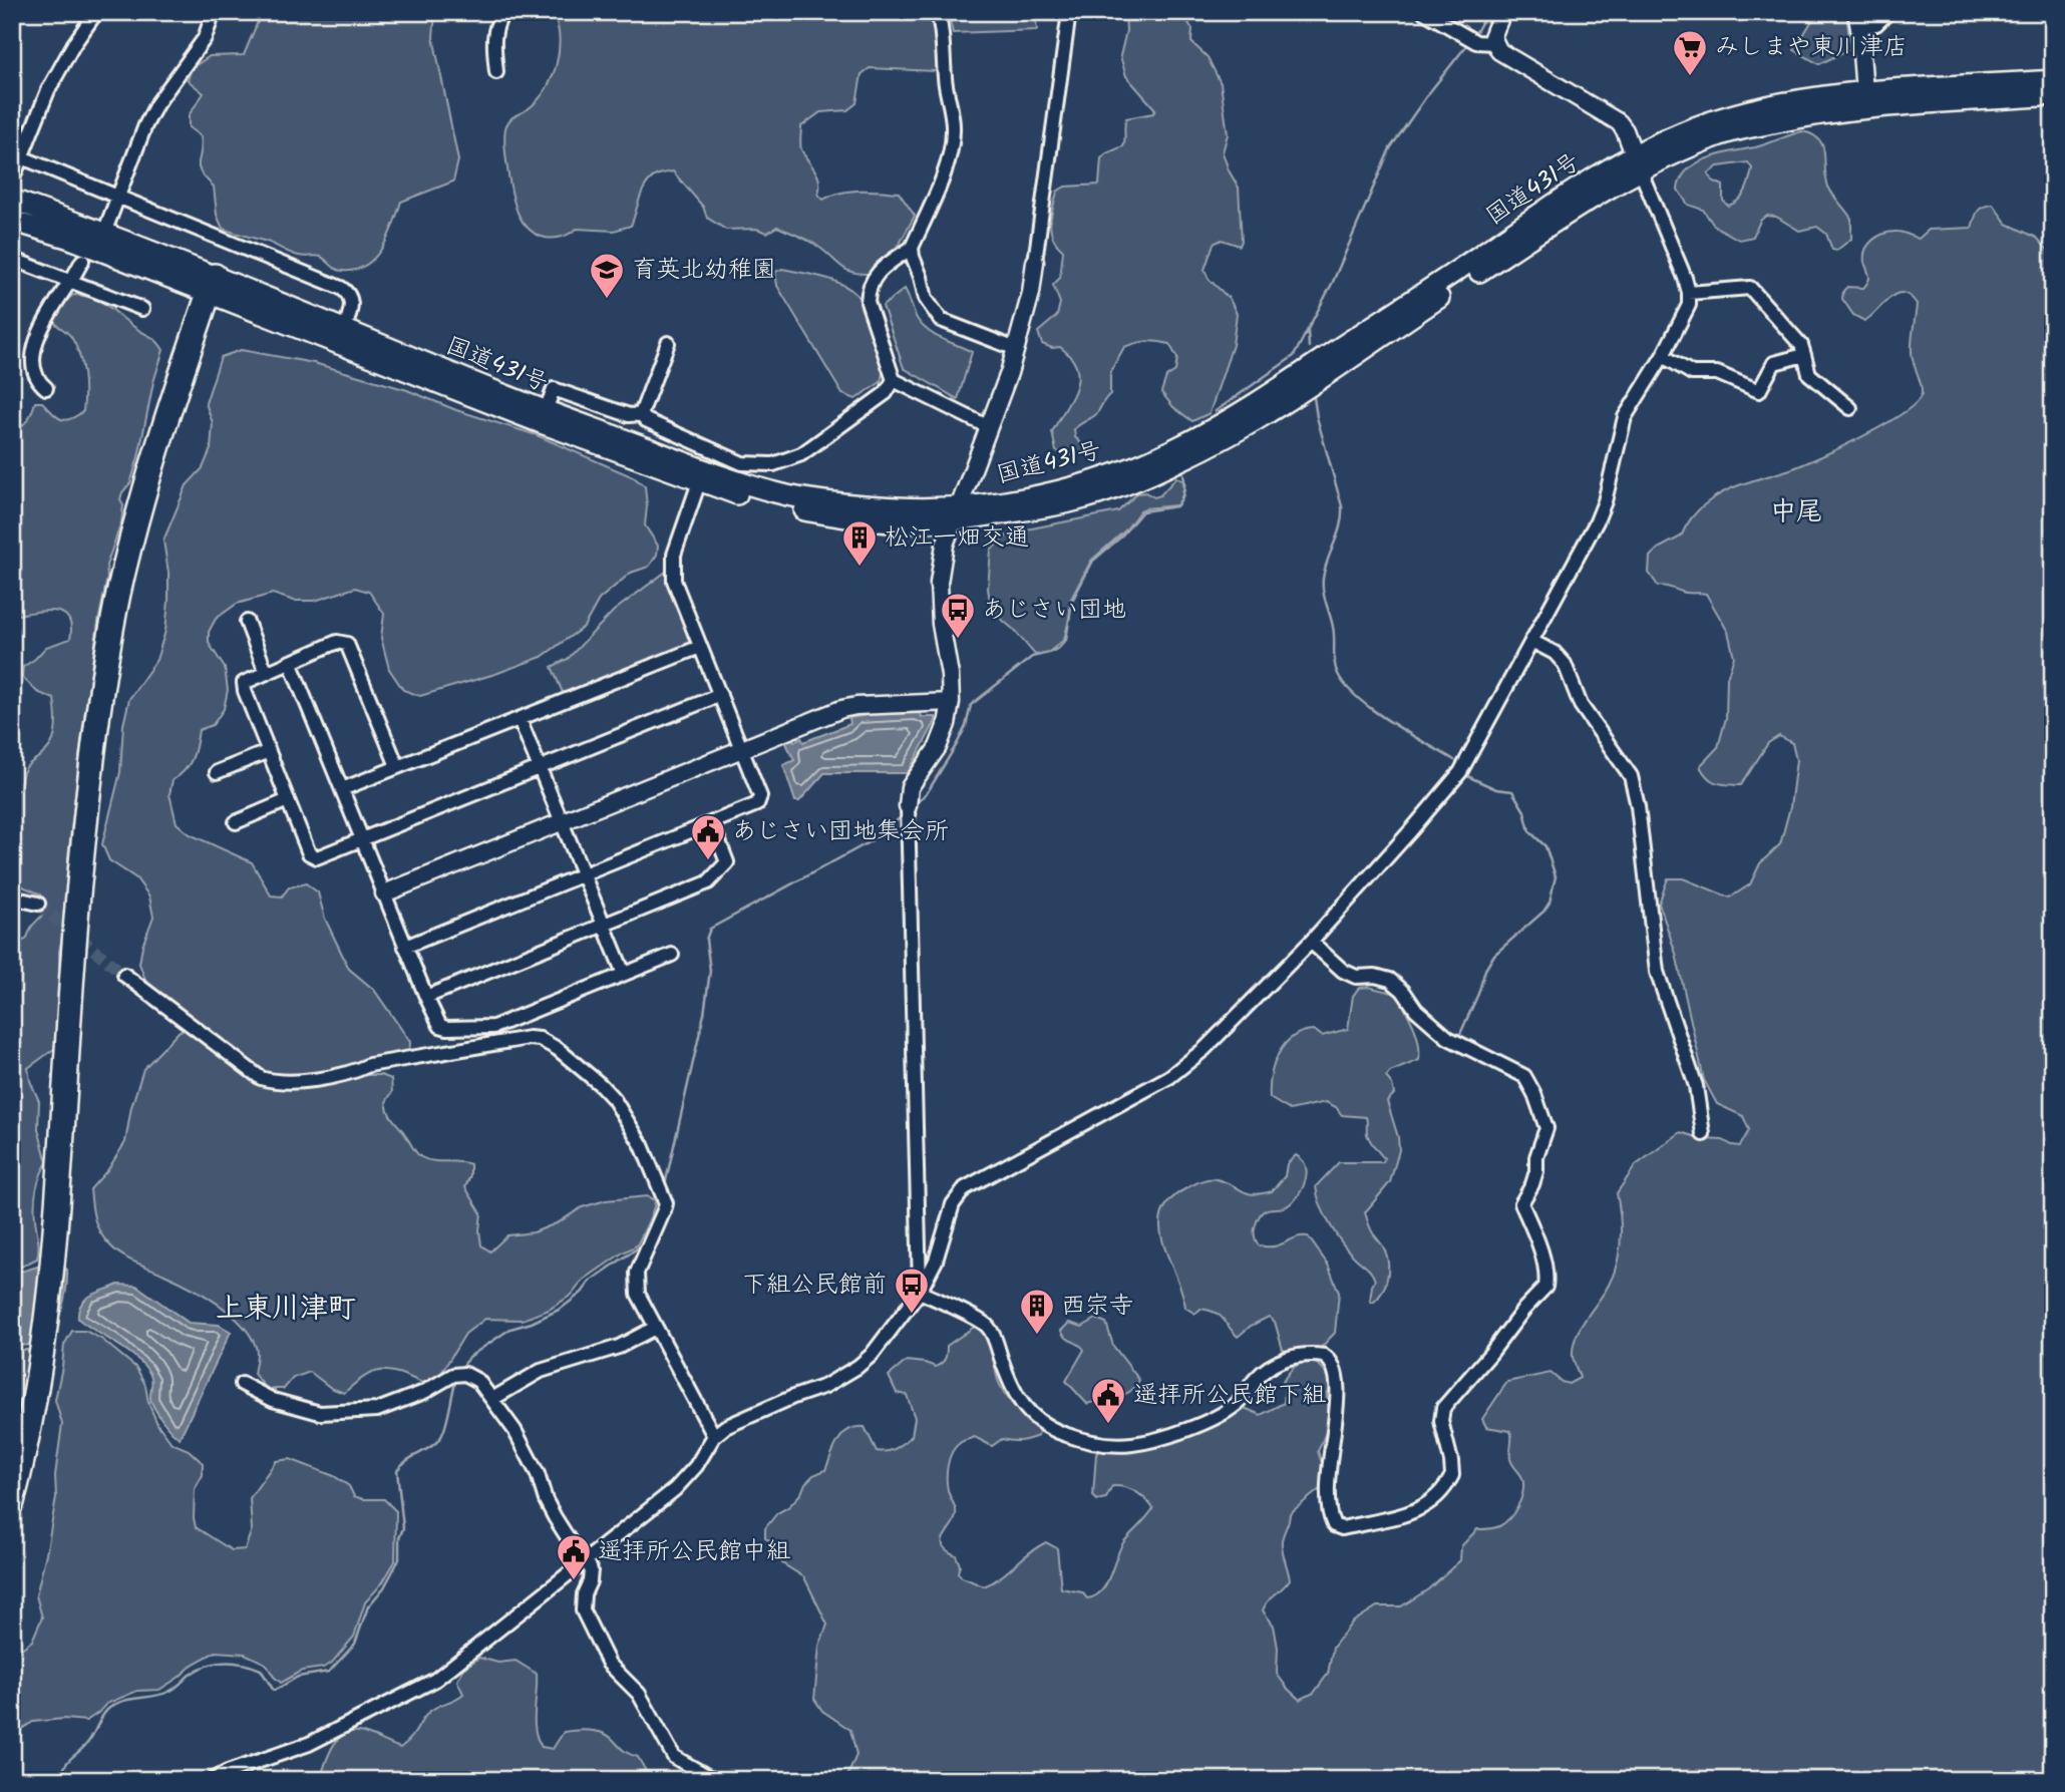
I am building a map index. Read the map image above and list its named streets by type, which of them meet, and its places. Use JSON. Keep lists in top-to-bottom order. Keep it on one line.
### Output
{"streets":{"highway":["国道431号"]},"districts":["中尾","上東川津町"],"places":{"supermarket":["みしまや東川津店"],"school or university":["育英北幼稚園"],"building":["松江一畑交通","西宗寺"],"bus stop":["あじさい団地","下組公民館前"],"public building":["あじさい団地集会所","遥拝所公民館下組","遥拝所公民館中組"]}}
